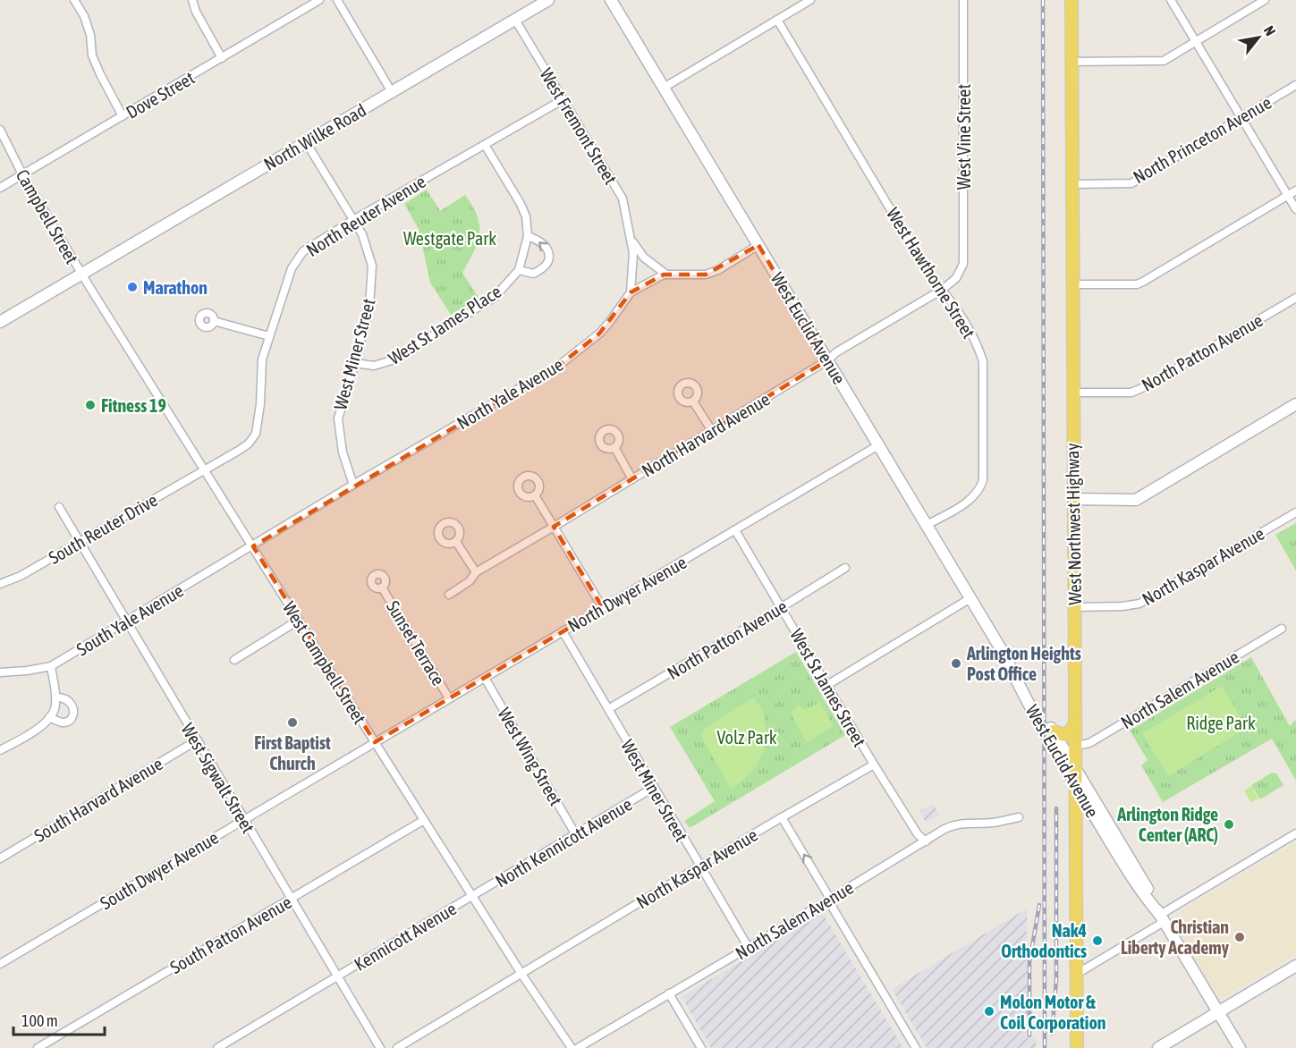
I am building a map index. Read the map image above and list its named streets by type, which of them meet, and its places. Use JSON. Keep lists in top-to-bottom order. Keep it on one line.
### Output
{"streets":{"main road":["North Wilke Road","West Euclid Avenue","West Northwest Highway"],"street":["Dove Street","West Fremont Street","West Vine Street","North Princeton Avenue","North Reuter Avenue","Campbell Street","West Hawthorne Street","West St James Place","North Patton Avenue","West Miner Street","North Yale Avenue","North Harvard Avenue","South Reuter Drive","North Kaspar Avenue","North Dwyer Avenue","South Yale Avenue","Sunset Terrace","West Campbell Street","West St James Street","North Salem Avenue","West Wing Street","West Sigwalt Street","South Harvard Avenue","North Kennicott Avenue","South Dwyer Avenue","South Patton Avenue","Kennicott Avenue"]},"crossings":[["Dove Street","Campbell Street"],["West Fremont Street","North Wilke Road"],["West Fremont Street","North Reuter Avenue"],["West Fremont Street","North Yale Avenue"],["North Wilke Road","Campbell Street"],["North Wilke Road","West Miner Street"],["North Wilke Road","West Campbell Street"],["West Vine Street","North Harvard Avenue"],["North Princeton Avenue","West Northwest Highway"],["North Reuter Avenue","West St James Place"],["North Reuter Avenue","West Miner Street"],["North Reuter Avenue","South Reuter Drive"],["North Reuter Avenue","West Campbell Street"],["Campbell Street","West Campbell Street"],["West Hawthorne Street","West Euclid Avenue"],["West Hawthorne Street","North Harvard Avenue"],["West St James Place","West Miner Street"],["West Euclid Avenue","North Yale Avenue"],["West Euclid Avenue","North Harvard Avenue"],["West Euclid Avenue","West Northwest Highway"],["West Euclid Avenue","North Dwyer Avenue"],["North Patton Avenue","West Miner Street"],["North Patton Avenue","West Northwest Highway"],["North Patton Avenue","West St James Street"],["West Miner Street","North Yale Avenue"],["West Miner Street","North Kaspar Avenue"],["West Miner Street","North Dwyer Avenue"],["West Miner Street","North Salem Avenue"],["West Miner Street","North Kennicott Avenue"],["North Yale Avenue","South Yale Avenue"],["North Yale Avenue","West Campbell Street"],["West Northwest Highway","North Kaspar Avenue"],["West Northwest Highway","North Salem Avenue"],["South Reuter Drive","West Campbell Street"],["South Reuter Drive","West Sigwalt Street"],["North Kaspar Avenue","West Campbell Street"],["North Kaspar Avenue","West St James Street"],["North Dwyer Avenue","Sunset Terrace"],["North Dwyer Avenue","West Campbell Street"],["North Dwyer Avenue","West St James Street"],["North Dwyer Avenue","West Wing Street"],["North Dwyer Avenue","South Dwyer Avenue"],["South Yale Avenue","West Campbell Street"],["South Yale Avenue","West Sigwalt Street"],["West Campbell Street","North Kennicott Avenue"],["West Campbell Street","South Dwyer Avenue"],["West Campbell Street","South Patton Avenue"],["West Campbell Street","Kennicott Avenue"],["West St James Street","North Salem Avenue"],["West Wing Street","North Kennicott Avenue"],["West Sigwalt Street","South Harvard Avenue"],["West Sigwalt Street","South Dwyer Avenue"],["West Sigwalt Street","South Patton Avenue"],["West Sigwalt Street","Kennicott Avenue"],["North Kennicott Avenue","Kennicott Avenue"]],"parks":["Westgate Park","Ridge Park","Volz Park"],"places":["Marathon","Fitness 19","Arlington Heights Post Office","First Baptist Church","Arlington Ridge Center (ARC)","Christian Liberty Academy","Nak4 Orthodontics","Molon Motor & Coil Corporation"],"scale_bar":"100 m","north":"top right"}
